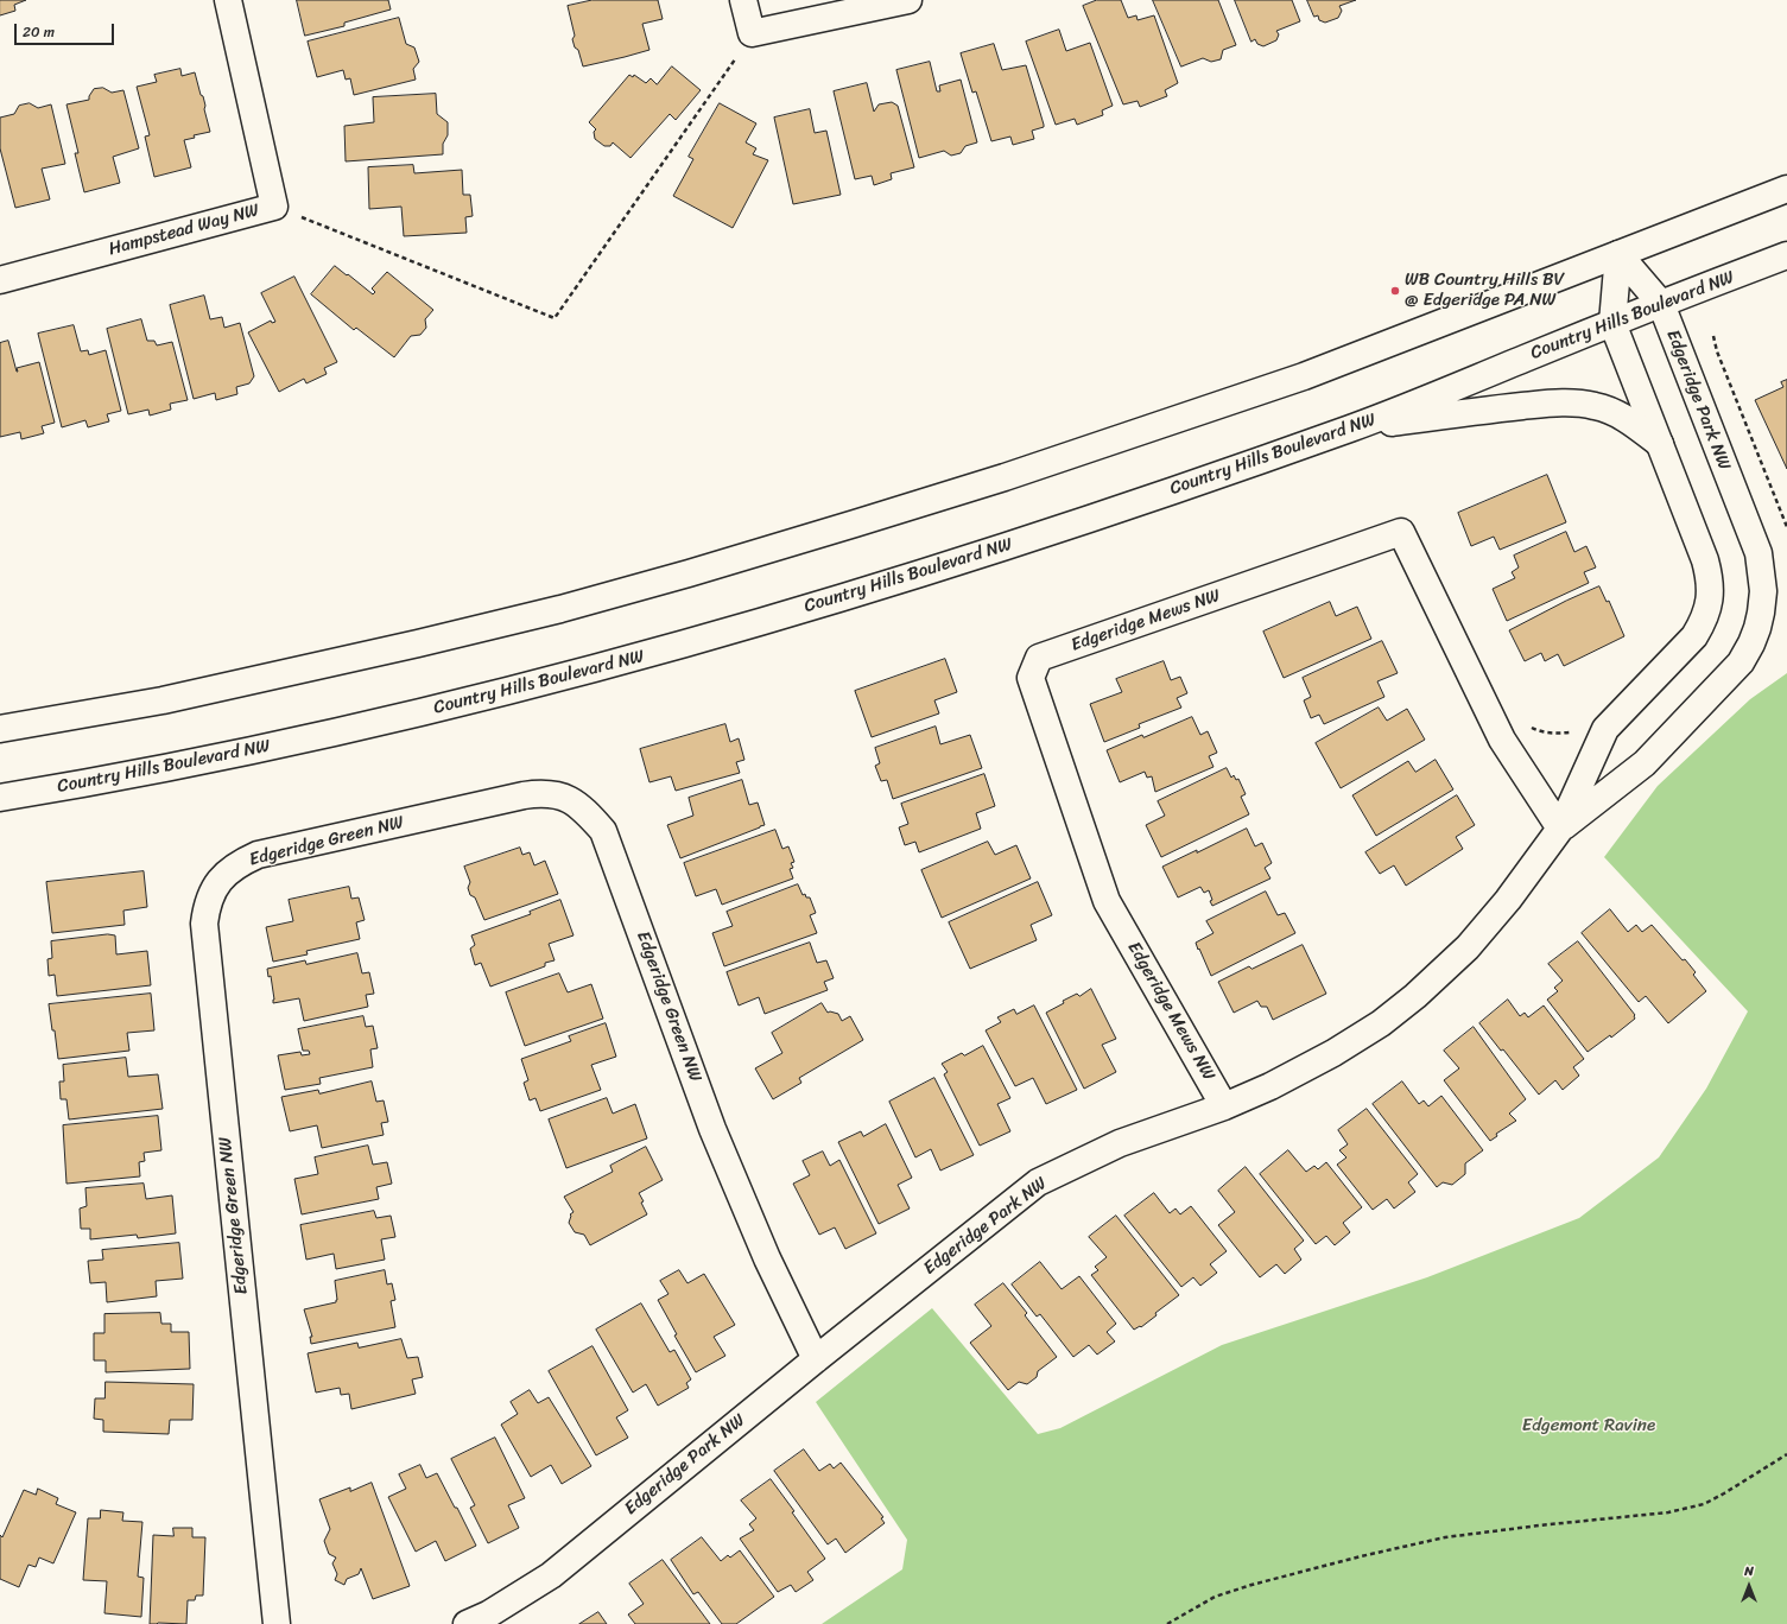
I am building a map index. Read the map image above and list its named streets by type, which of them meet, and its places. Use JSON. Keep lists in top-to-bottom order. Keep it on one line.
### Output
{"streets":{"street":["Hampstead Way NW","Country Hills Boulevard NW","Edgeridge Park NW","Edgeridge Mews NW","Edgeridge Green NW"]},"crossings":[["Country Hills Boulevard NW","Edgeridge Park NW"],["Edgeridge Park NW","Edgeridge Mews NW"],["Edgeridge Park NW","Edgeridge Green NW"]],"parks":["Edgemont Ravine"],"places":["WB Country Hills BV @ Edgeridge PA NW"],"scale_bar":"20 m","north":"top"}
